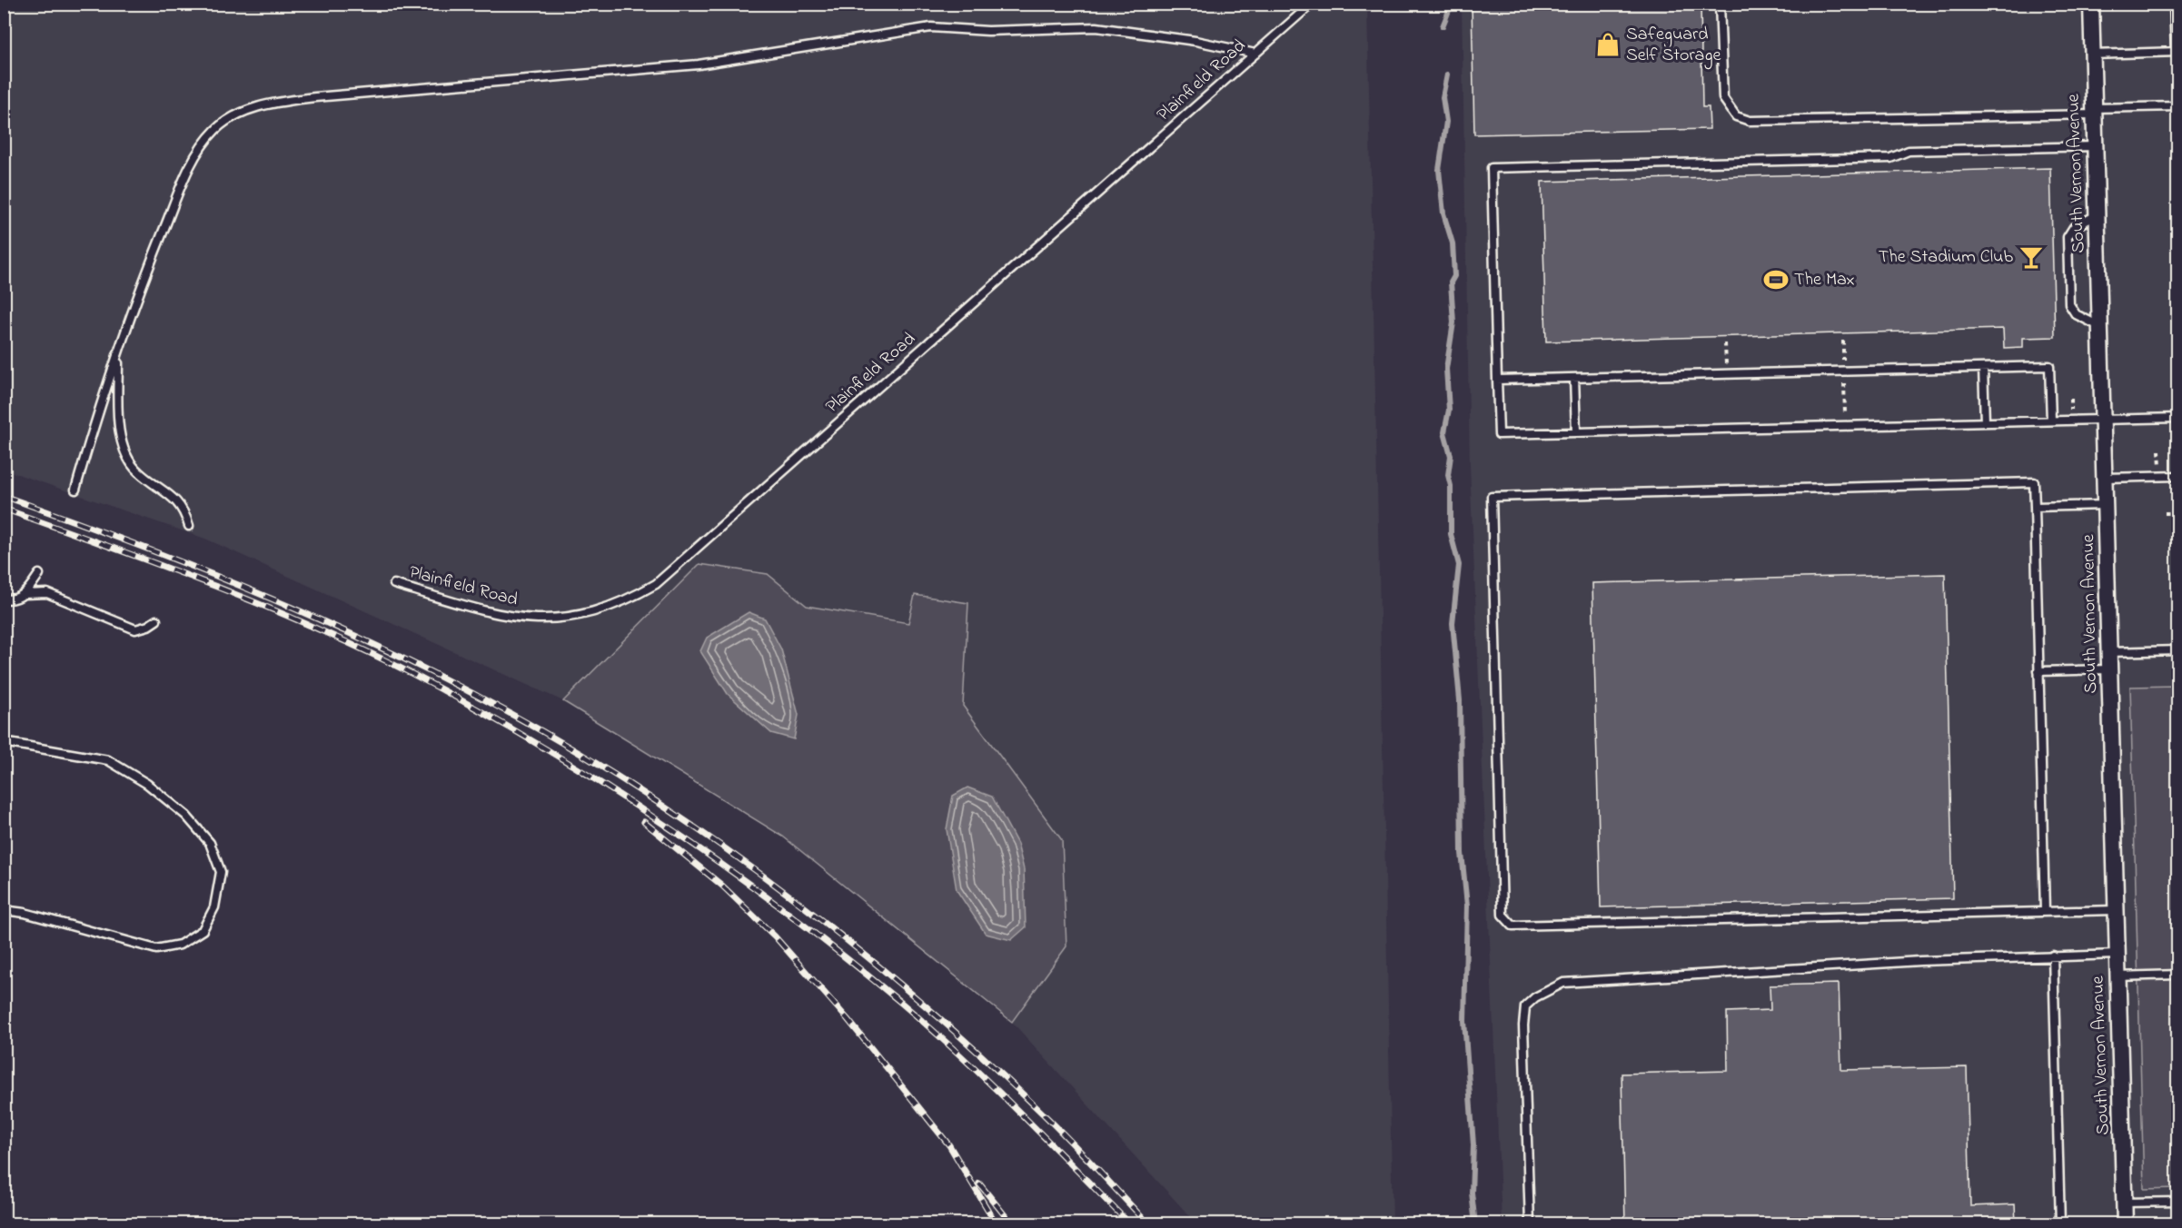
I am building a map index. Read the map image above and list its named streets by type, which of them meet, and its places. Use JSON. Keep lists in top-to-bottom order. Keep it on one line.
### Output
{"streets":{"street":["South Vernon Avenue"],"lane":["Plainfield Road"]},"places":{"shop":["Safeguard Self Storage"],"bar":["The Stadium Club"],"sports":["The Max"]}}
